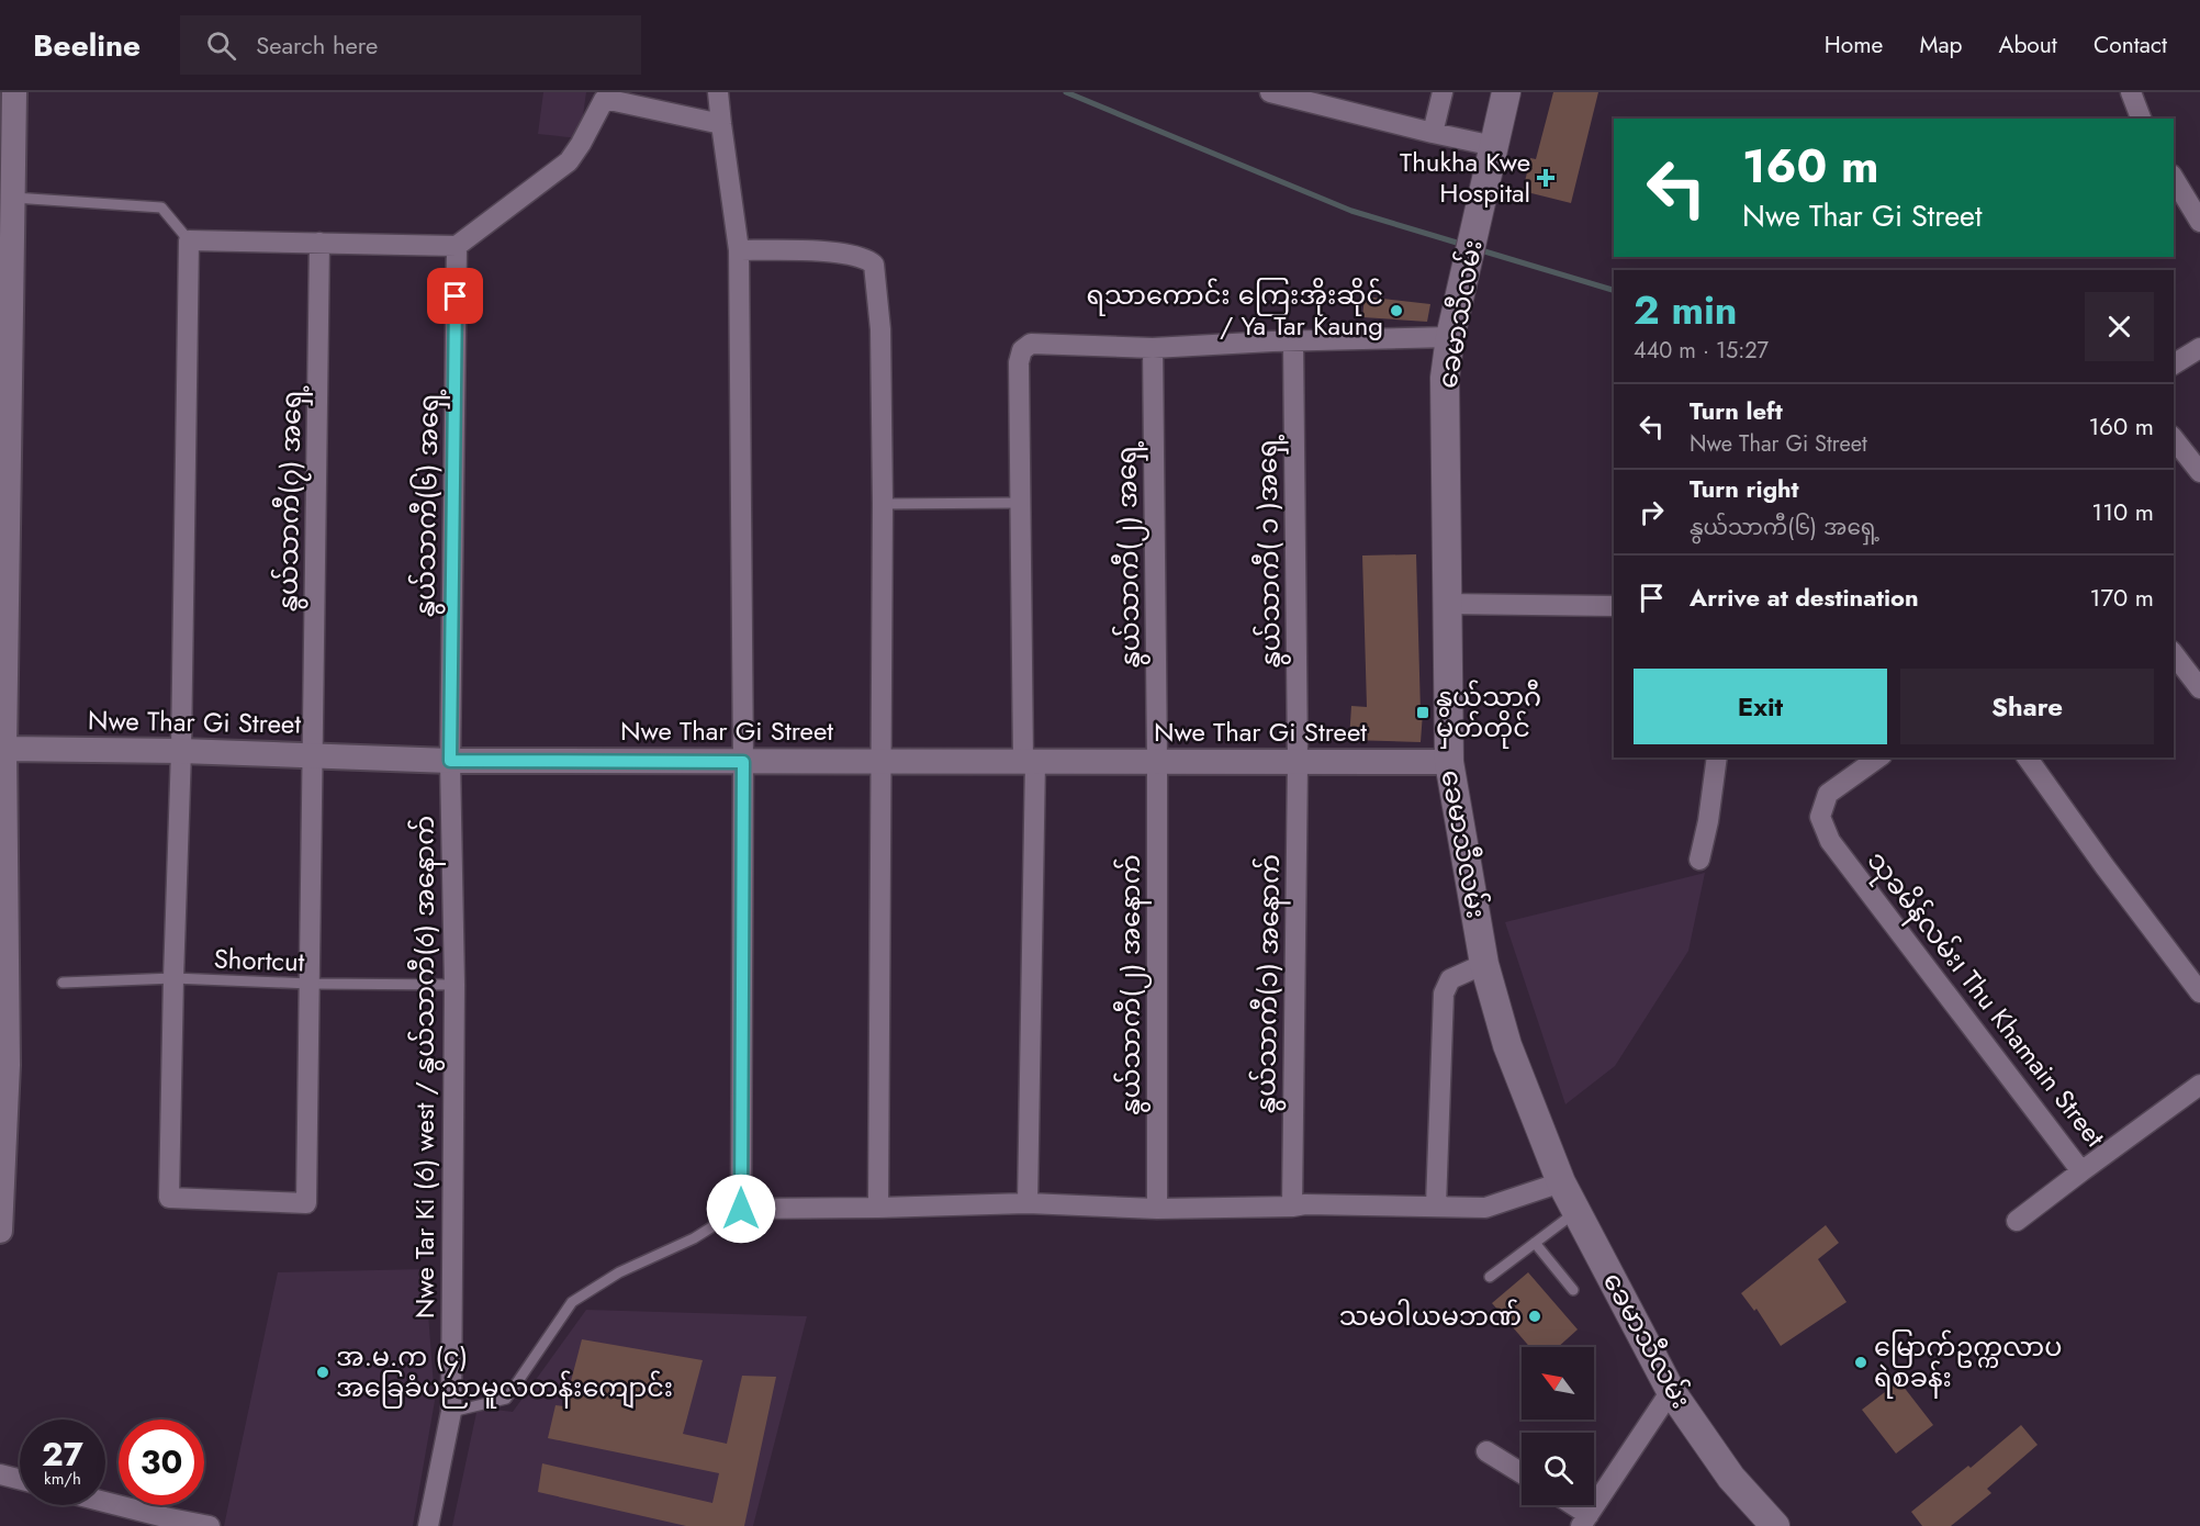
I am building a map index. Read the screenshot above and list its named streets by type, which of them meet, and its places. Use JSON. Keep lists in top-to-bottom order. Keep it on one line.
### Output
{"streets":{"main road":["ခေမာသီလမ်း"],"street":["နွယ်သာကီ(၇) အရှေ့","နွယ်သာကီ(၆) အရှေ့","နွယ်သာကီ( ၁ )အရှေ့","နွယ်သာကီ(၂) အရှေ့","Nwe Thar Gi Street","နွယ်သာကီ(၁) အနောက်","နွယ်သာကီ(၂) အနောက်","သုခမိန်လမ်း၊ Thu Khamain Street","Nwe Tar Ki (6) west / နွယ်သာကီ(6) အနောက်"],"lane":["Shortcut"]},"crossings":[["ခေမာသီလမ်း","Nwe Thar Gi Street"],["နွယ်သာကီ(၇) အရှေ့","Nwe Thar Gi Street"],["နွယ်သာကီ(၇) အရှေ့","Shortcut"],["နွယ်သာကီ(၆) အရှေ့","Nwe Thar Gi Street"],["နွယ်သာကီ(၆) အရှေ့","Nwe Tar Ki (6) west / နွယ်သာကီ(6) အနောက်"],["နွယ်သာကီ( ၁ )အရှေ့","Nwe Thar Gi Street"],["နွယ်သာကီ( ၁ )အရှေ့","နွယ်သာကီ(၁) အနောက်"],["နွယ်သာကီ(၂) အရှေ့","Nwe Thar Gi Street"],["နွယ်သာကီ(၂) အရှေ့","နွယ်သာကီ(၂) အနောက်"],["Nwe Thar Gi Street","နွယ်သာကီ(၁) အနောက်"],["Nwe Thar Gi Street","နွယ်သာကီ(၂) အနောက်"],["Nwe Thar Gi Street","Nwe Tar Ki (6) west / နွယ်သာကီ(6) အနောက်"],["Shortcut","Nwe Tar Ki (6) west / နွယ်သာကီ(6) အနောက်"]],"places":{"health":["Thukha Kwe Hospital"],"other":["ရသာကောင်း ကြေးအိုးဆိုင် / Ya Tar Kaung","သမဝါယမဘဏ်","မြောက်ဥက္ကလာပ ရဲစခန်း","အ.မ.က (၄) အခြေခံပညာမူလတန်းကျောင်း"],"transit":["နွယ်သာဂီ မှတ်တိုင်"]},"north":"top left","page":{"header":"Beeline","search":"Search here","nav":["Home","Map","About","Contact"],"turn":["160 m","Nwe Thar Gi Street"],"heading":["2 min","440 m · 15:27"],"list":[{"name":"Turn left","note":"Nwe Thar Gi Street","value":"160 m"},{"name":"Turn right","note":"နွယ်သာကီ(၆) အရှေ့","value":"110 m"},{"name":"Arrive at destination","value":"170 m"}],"buttons":["Exit","Share"],"speed":"27 km/h","limit":"30"}}
